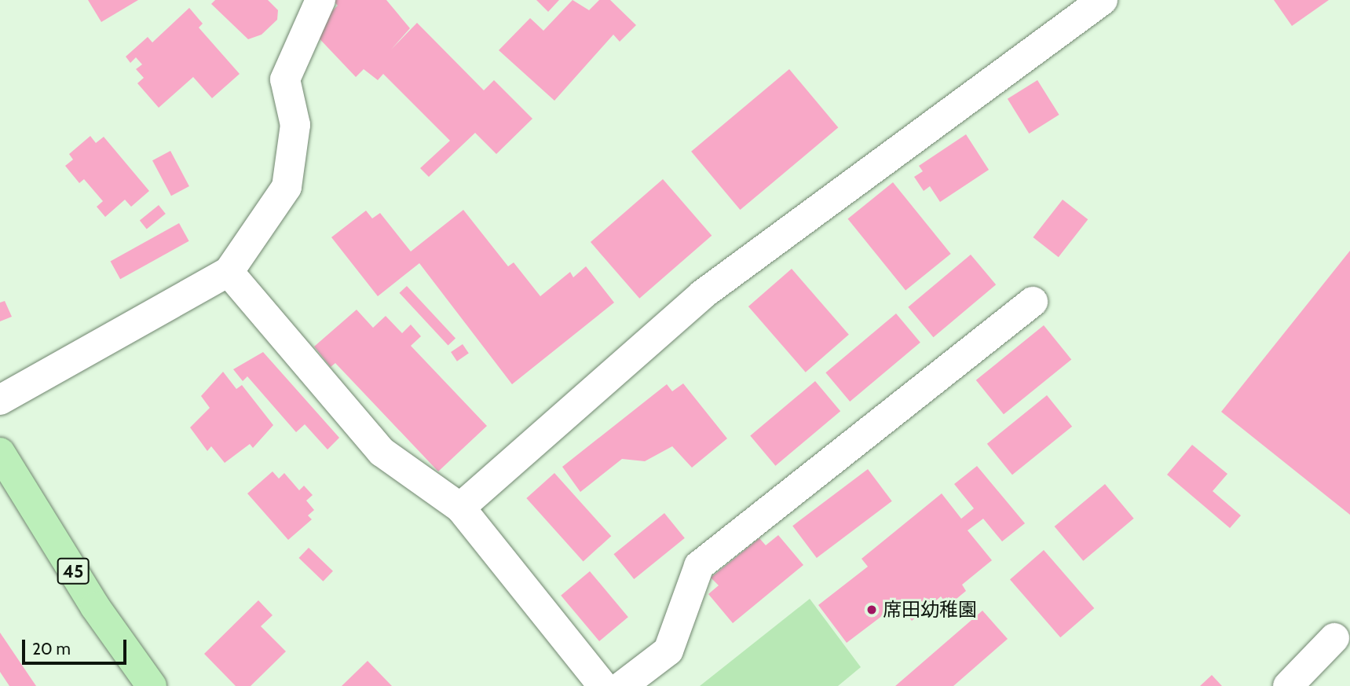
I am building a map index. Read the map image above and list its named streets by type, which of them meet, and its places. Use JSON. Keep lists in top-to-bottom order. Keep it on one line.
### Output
{"streets":{"main road":["45"]},"places":["席田幼稚園"],"scale_bar":"20 m"}
